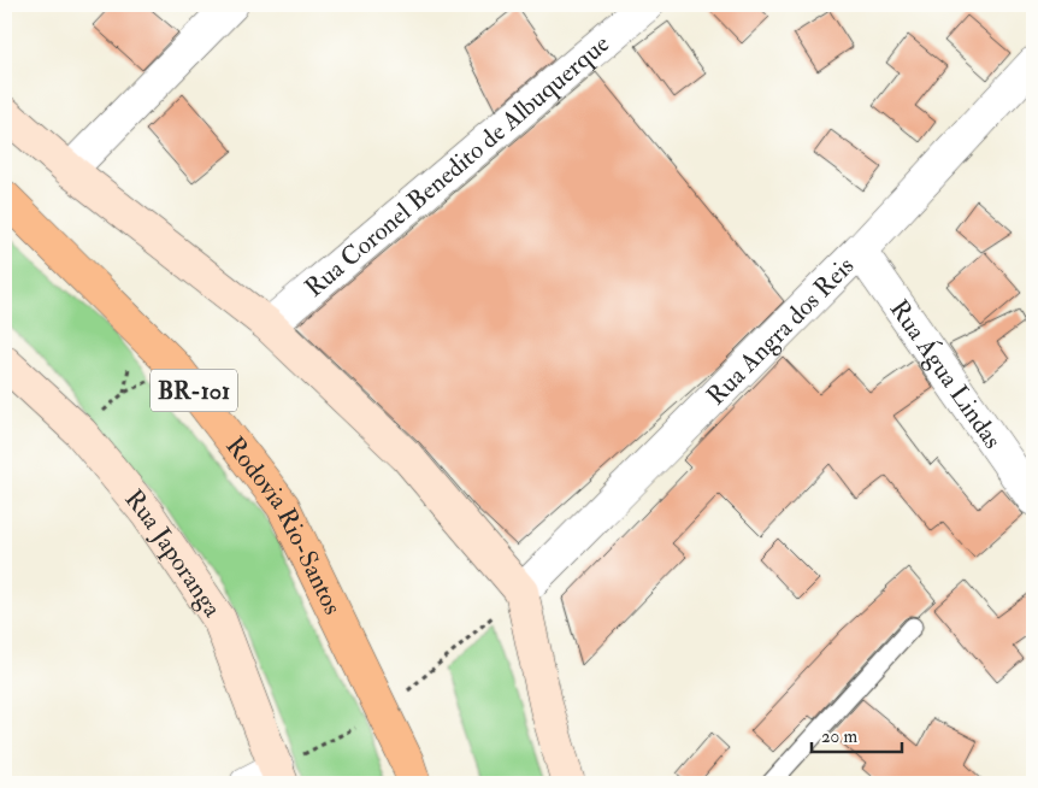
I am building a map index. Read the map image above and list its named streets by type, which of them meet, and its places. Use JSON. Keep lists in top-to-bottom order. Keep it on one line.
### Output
{"streets":{"highway":["BR-101","Rodovia Rio-Santos"],"main road":["Rua Japoranga"],"street":["Rua Coronel Benedito de Albuquerque","Rua Angra dos Reis","Rua Água Lindas"]},"crossings":[["Rua Angra dos Reis","Rua Água Lindas"]],"scale_bar":"20 m"}
